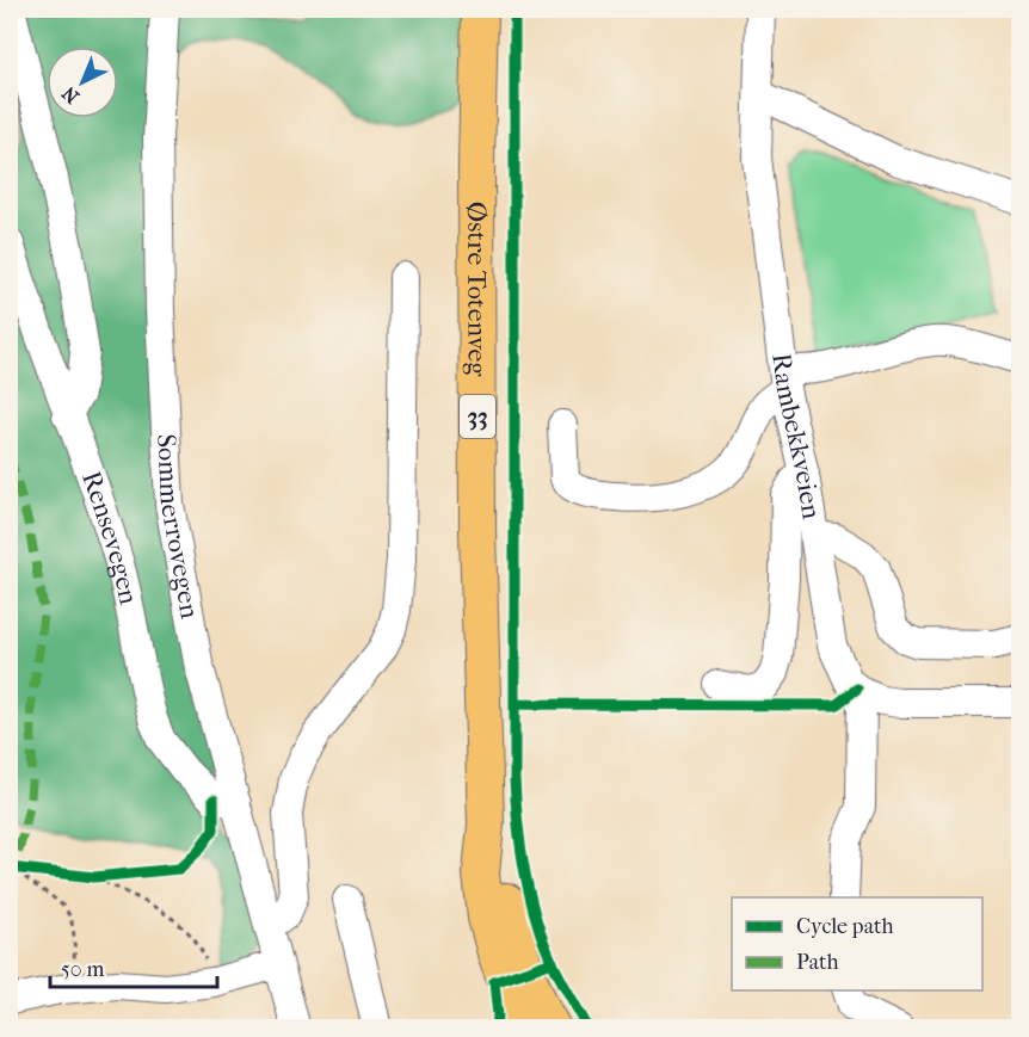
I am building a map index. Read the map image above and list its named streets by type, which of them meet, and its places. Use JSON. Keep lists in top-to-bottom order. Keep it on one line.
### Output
{"streets":{"main road":["Østre Totenveg","33"],"street":["Rambekkveien","Sommerrovegen","Rensevegen"]},"crossings":[["Sommerrovegen","Rensevegen"]],"legend":["Cycle path","Path"],"scale_bar":"50 m","north":"bottom left"}
